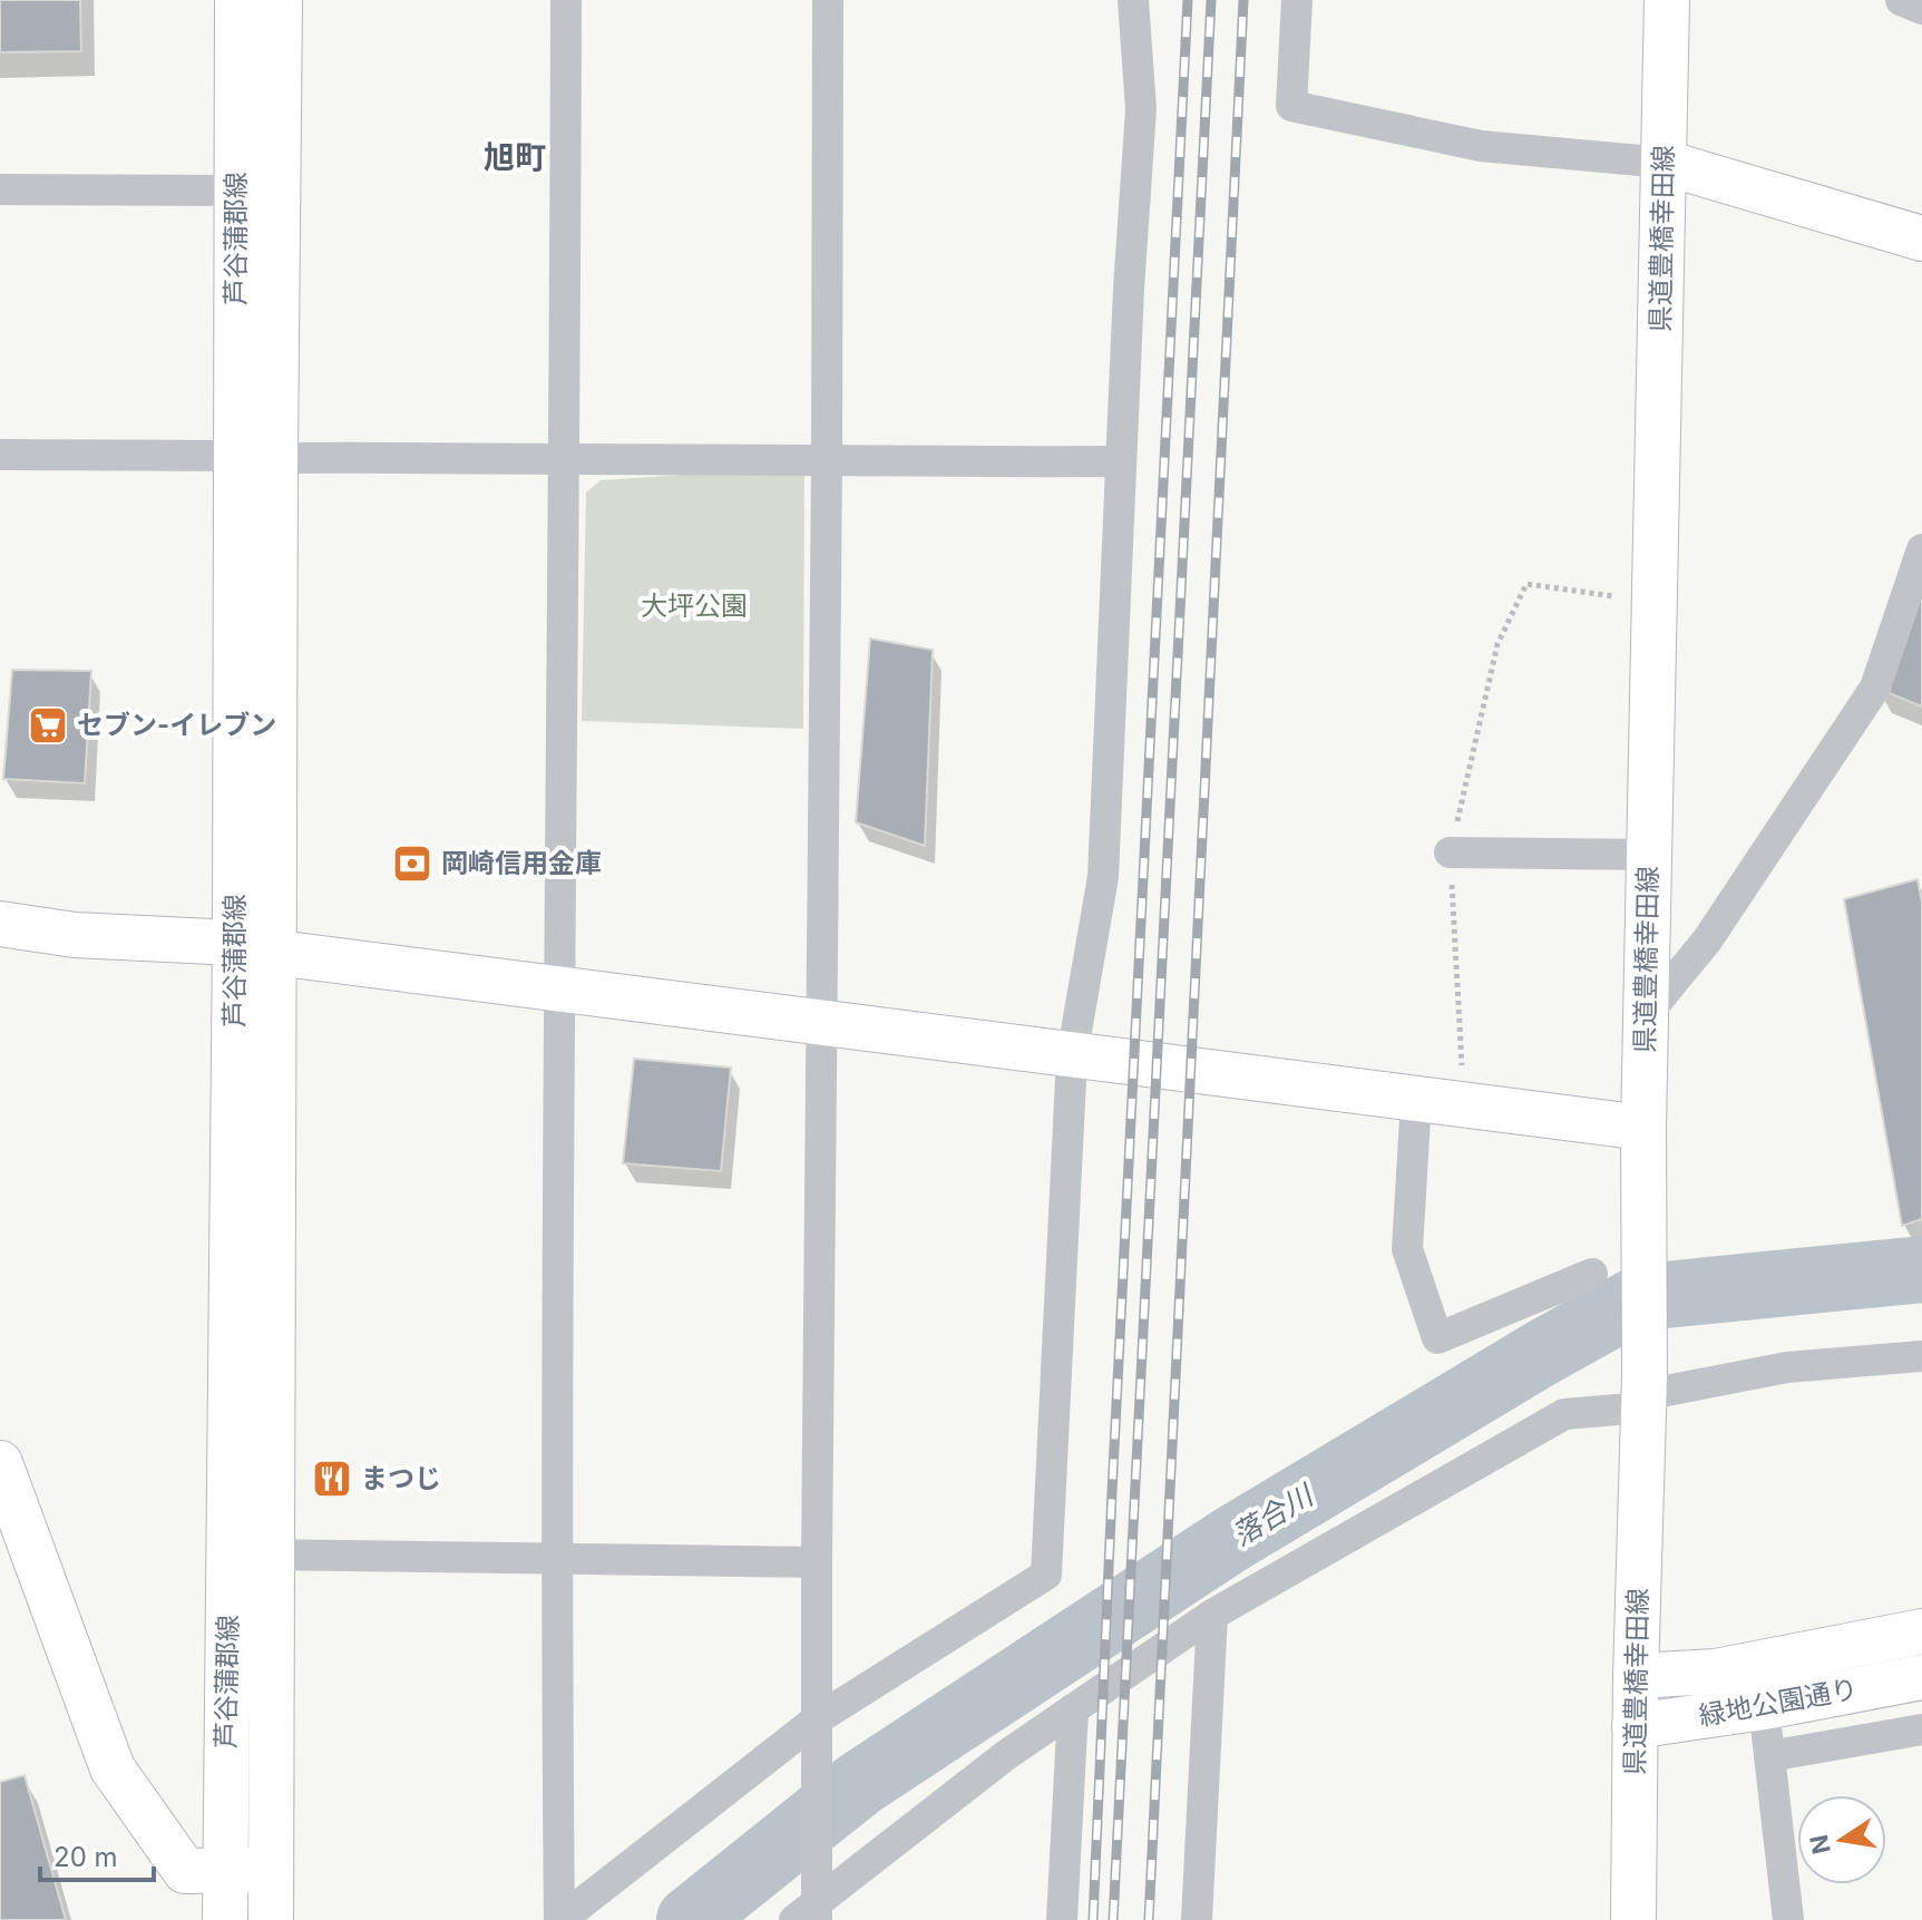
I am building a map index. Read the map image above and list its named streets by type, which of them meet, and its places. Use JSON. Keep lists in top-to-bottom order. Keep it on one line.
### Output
{"streets":{"main road":["芦谷蒲郡線","県道豊橋幸田線","緑地公園通り"]},"crossings":[["県道豊橋幸田線","緑地公園通り"]],"districts":["旭町"],"water":["落合川"],"parks":["大坪公園"],"places":{"supermarket":["セブン-イレブン"],"bank":["岡崎信用金庫"],"restaurant":["まつじ"]},"scale_bar":"20 m","north":"left"}
